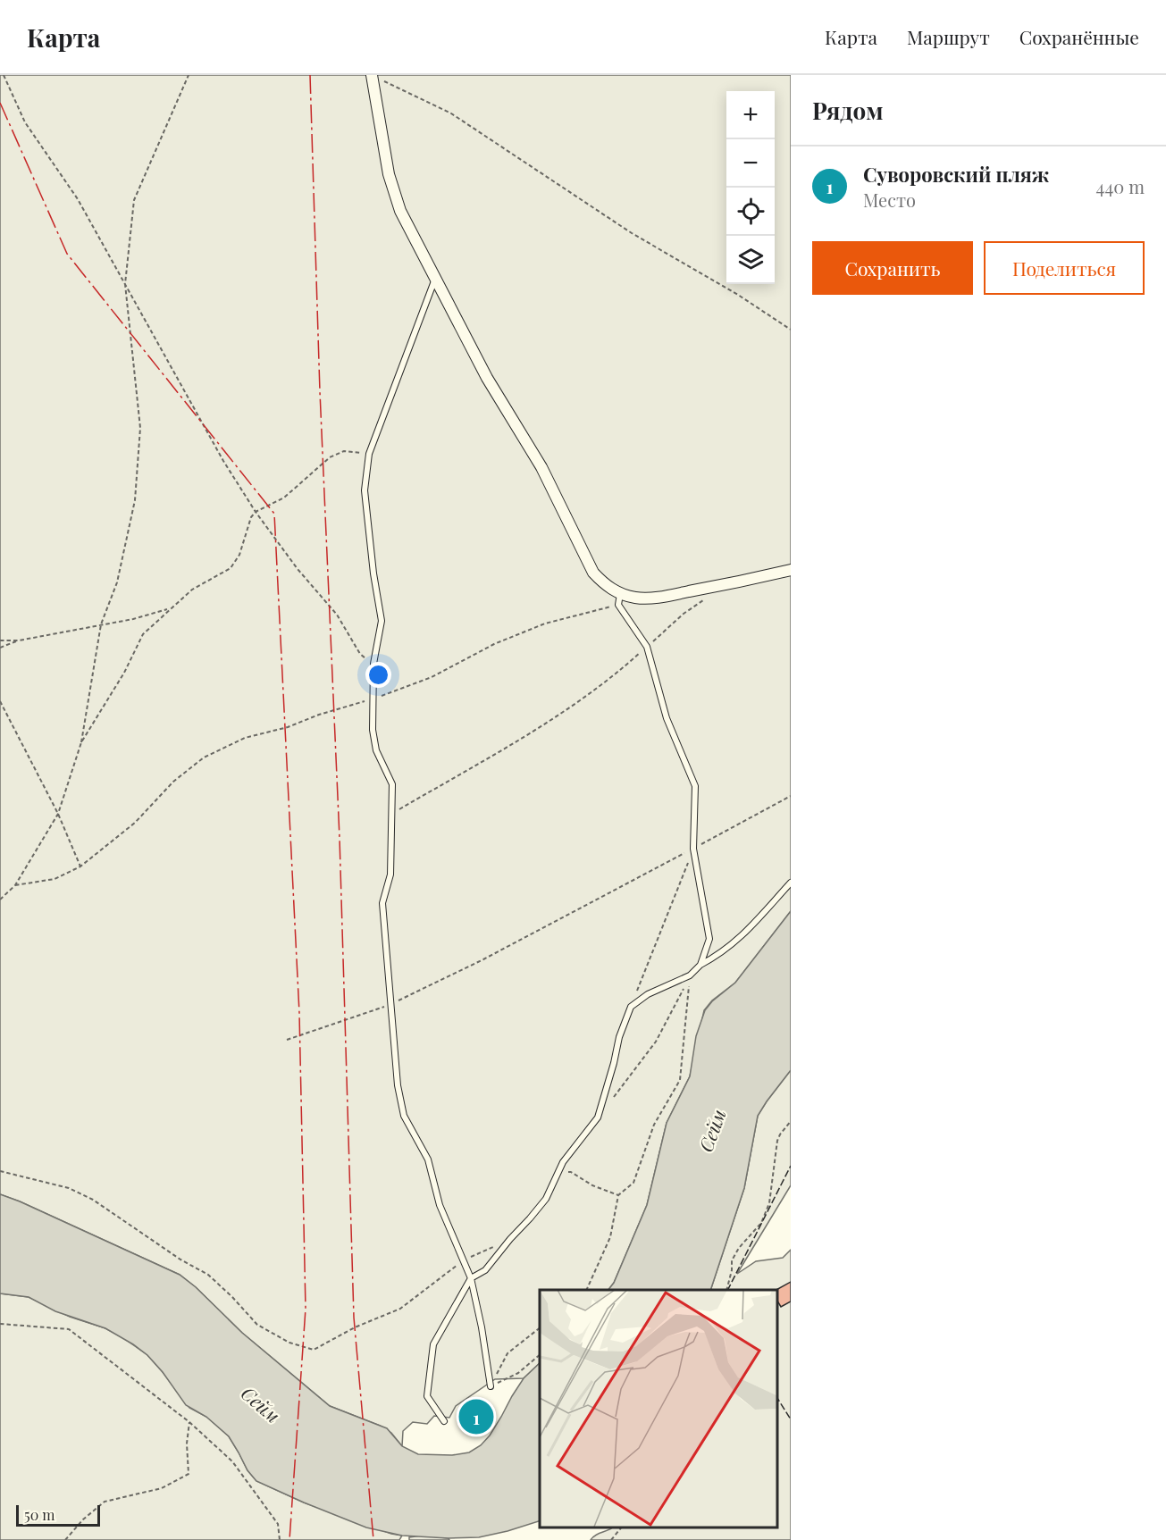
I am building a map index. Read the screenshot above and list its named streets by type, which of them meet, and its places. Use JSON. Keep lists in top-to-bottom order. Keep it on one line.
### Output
{"water":["Сейм"],"scale_bar":"50 m","page":{"header":"Карта","nav":["Карта","Маршрут","Сохранённые"],"heading":"Рядом","map_buttons":["+","−"],"list":[{"mark":"1","name":"Суворовский пляж","note":"Место","value":"440 m"}],"buttons":["Сохранить","Поделиться"],"pins":"1","scale":"50 m"}}
